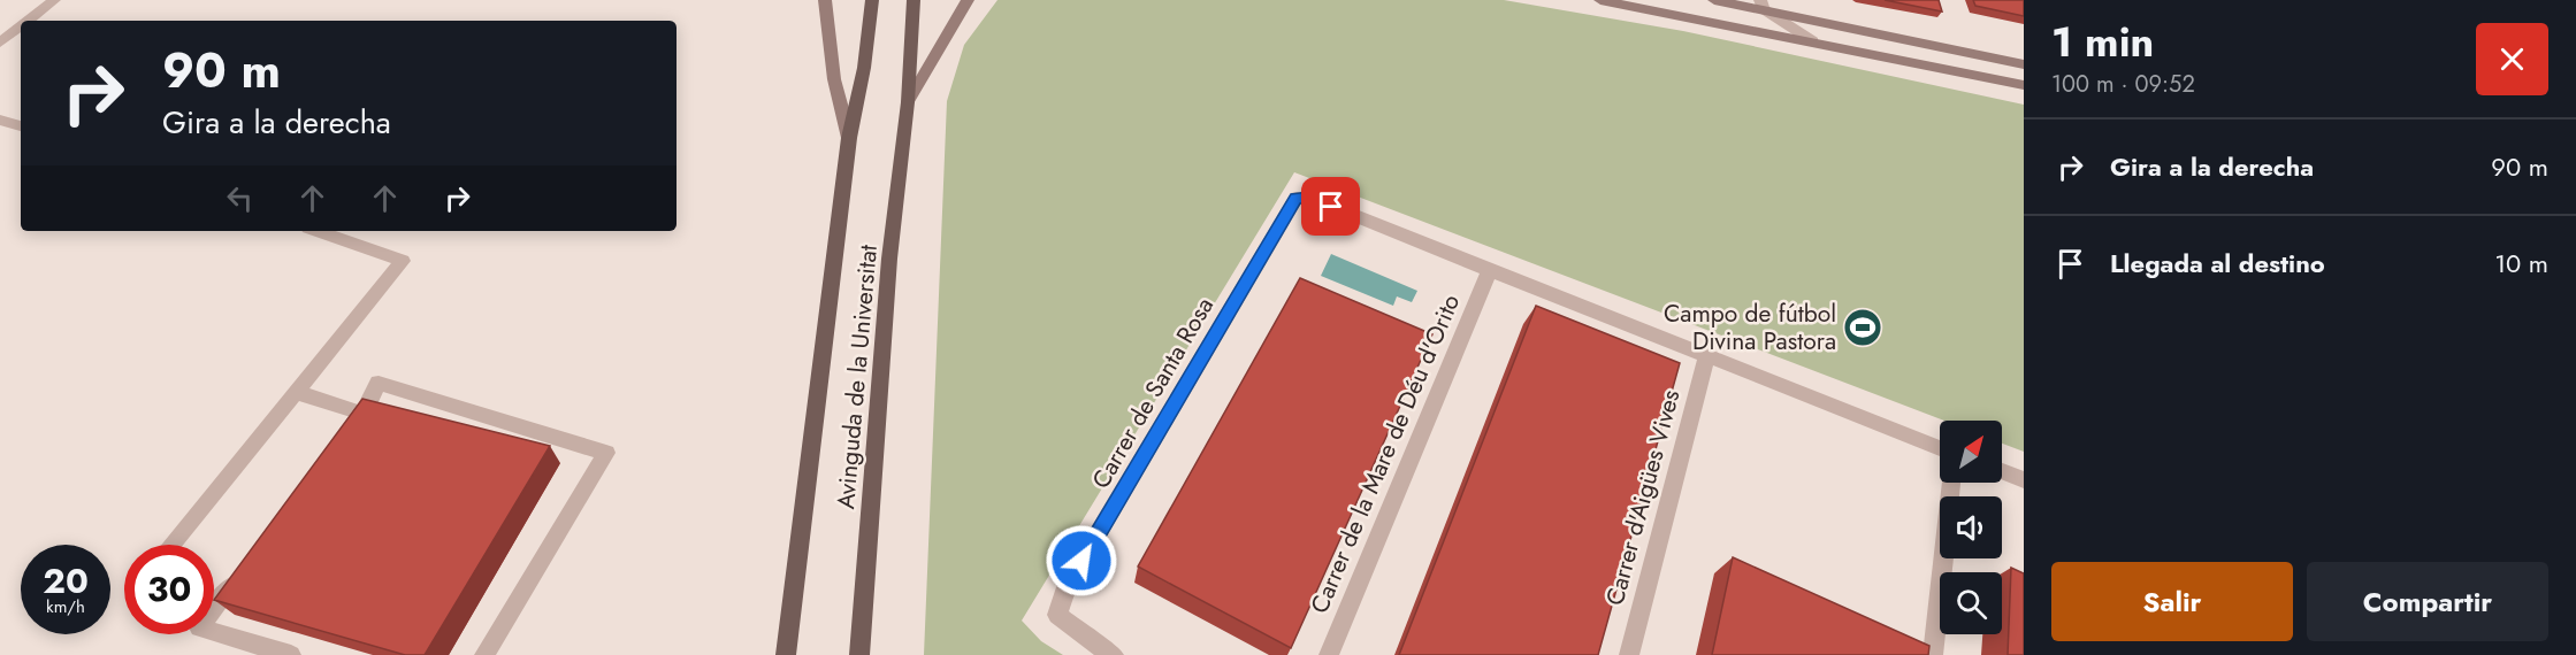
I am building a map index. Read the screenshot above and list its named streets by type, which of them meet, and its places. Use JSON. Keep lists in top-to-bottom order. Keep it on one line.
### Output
{"streets":{"main road":["Avinguda de la Universitat"],"street":["Carrer de Santa Rosa","Carrer de la Mare de Déu d'Orito","Carrer d'Aigües Vives"]},"crossings":[["Carrer de Santa Rosa","Carrer de la Mare de Déu d'Orito"]],"places":{"sports":["Campo de fútbol Divina Pastora"]},"north":"top right","page":{"heading":["1 min","100 m · 09:52"],"turn":["90 m","Gira a la derecha"],"list":[{"name":"Gira a la derecha","value":"90 m"},{"name":"Llegada al destino","value":"10 m"}],"speed":"20 km/h","limit":"30","buttons":["Salir","Compartir"]}}
